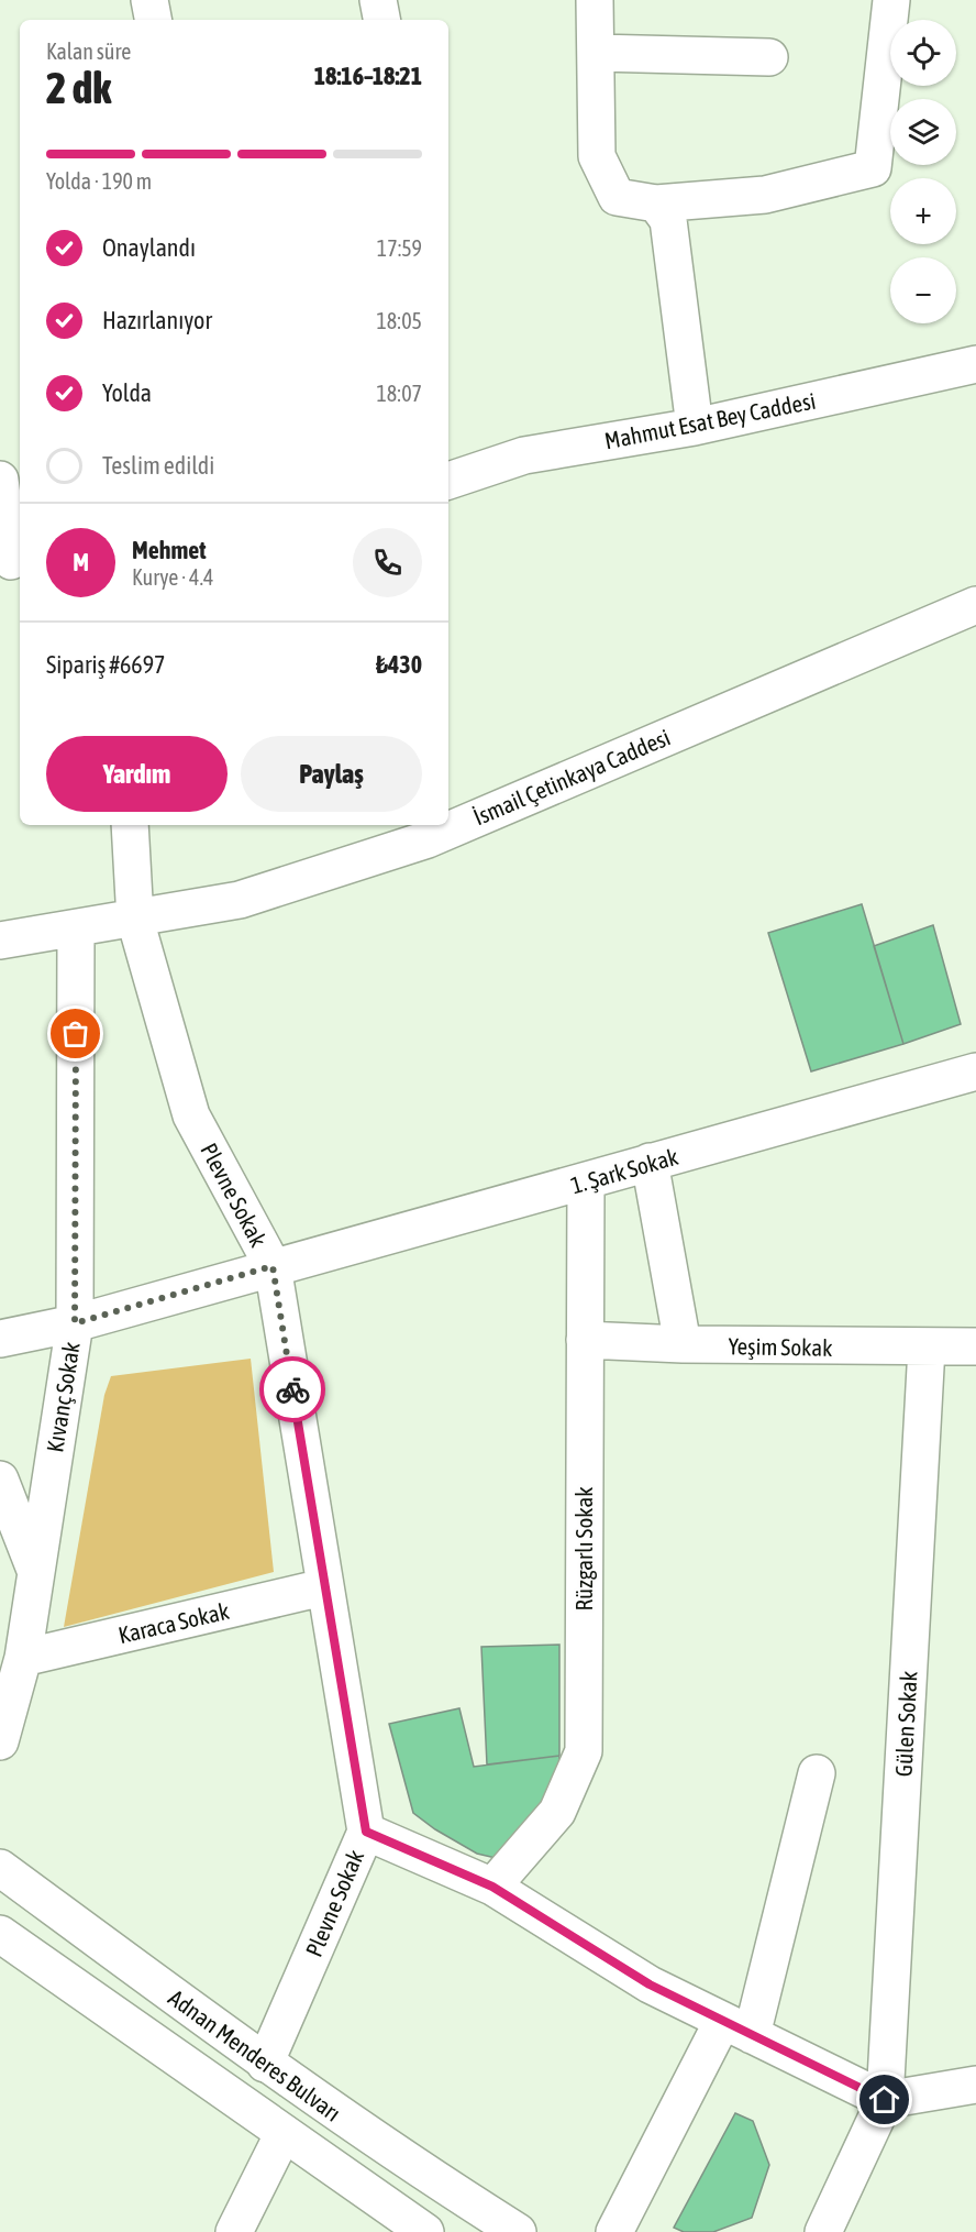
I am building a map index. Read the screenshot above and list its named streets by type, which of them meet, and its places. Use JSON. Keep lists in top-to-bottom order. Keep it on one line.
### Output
{"streets":{"street":["Mahmut Esat Bey Caddesi","İsmail Çetinkaya Caddesi","1. Şark Sokak","Plevne Sokak","Yeşim Sokak","Kıvanç Sokak","Rüzgarlı Sokak","Karaca Sokak","Gülen Sokak","Adnan Menderes Bulvarı"]},"crossings":[["İsmail Çetinkaya Caddesi","Plevne Sokak"],["İsmail Çetinkaya Caddesi","Kıvanç Sokak"],["1. Şark Sokak","Plevne Sokak"],["1. Şark Sokak","Kıvanç Sokak"],["1. Şark Sokak","Rüzgarlı Sokak"],["Plevne Sokak","Karaca Sokak"],["Plevne Sokak","Adnan Menderes Bulvarı"],["Yeşim Sokak","Rüzgarlı Sokak"],["Yeşim Sokak","Gülen Sokak"],["Kıvanç Sokak","Karaca Sokak"]],"page":{"map_buttons":["+","−"],"heading":["2 dk","Kalan süre","18:16–18:21"],"panel":["Mehmet","Kurye · 4.4","Sipariş #6697","₺430"],"bar":"Yolda · 190 m","list":[["Onaylandı","17:59"],["Hazırlanıyor","18:05"],["Yolda","18:07"],"Teslim edildi"],"round":"M","buttons":["Yardım","Paylaş"]}}
